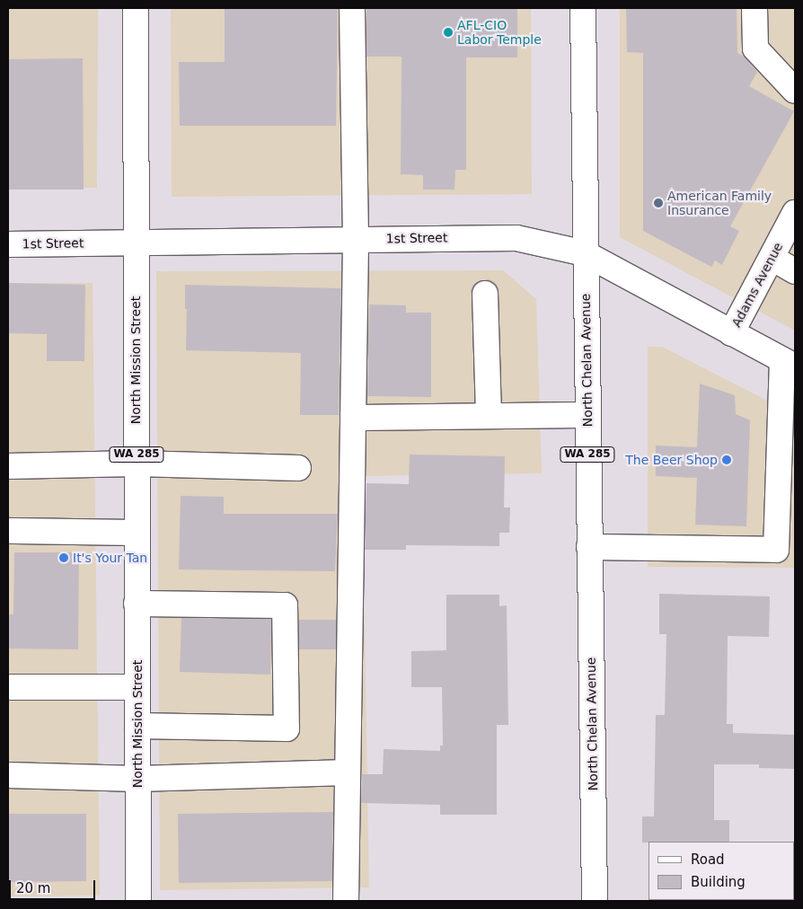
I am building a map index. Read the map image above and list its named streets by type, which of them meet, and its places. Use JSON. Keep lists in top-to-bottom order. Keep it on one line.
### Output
{"streets":{"main road":["1st Street","Adams Avenue","North Mission Street","North Chelan Avenue","WA 285"]},"crossings":[["1st Street","Adams Avenue"],["1st Street","North Mission Street"],["1st Street","North Chelan Avenue"]],"places":["AFL-CIO Labor Temple","American Family Insurance","The Beer Shop","It's Your Tan"],"legend":["Road","Building"],"scale_bar":"20 m"}
